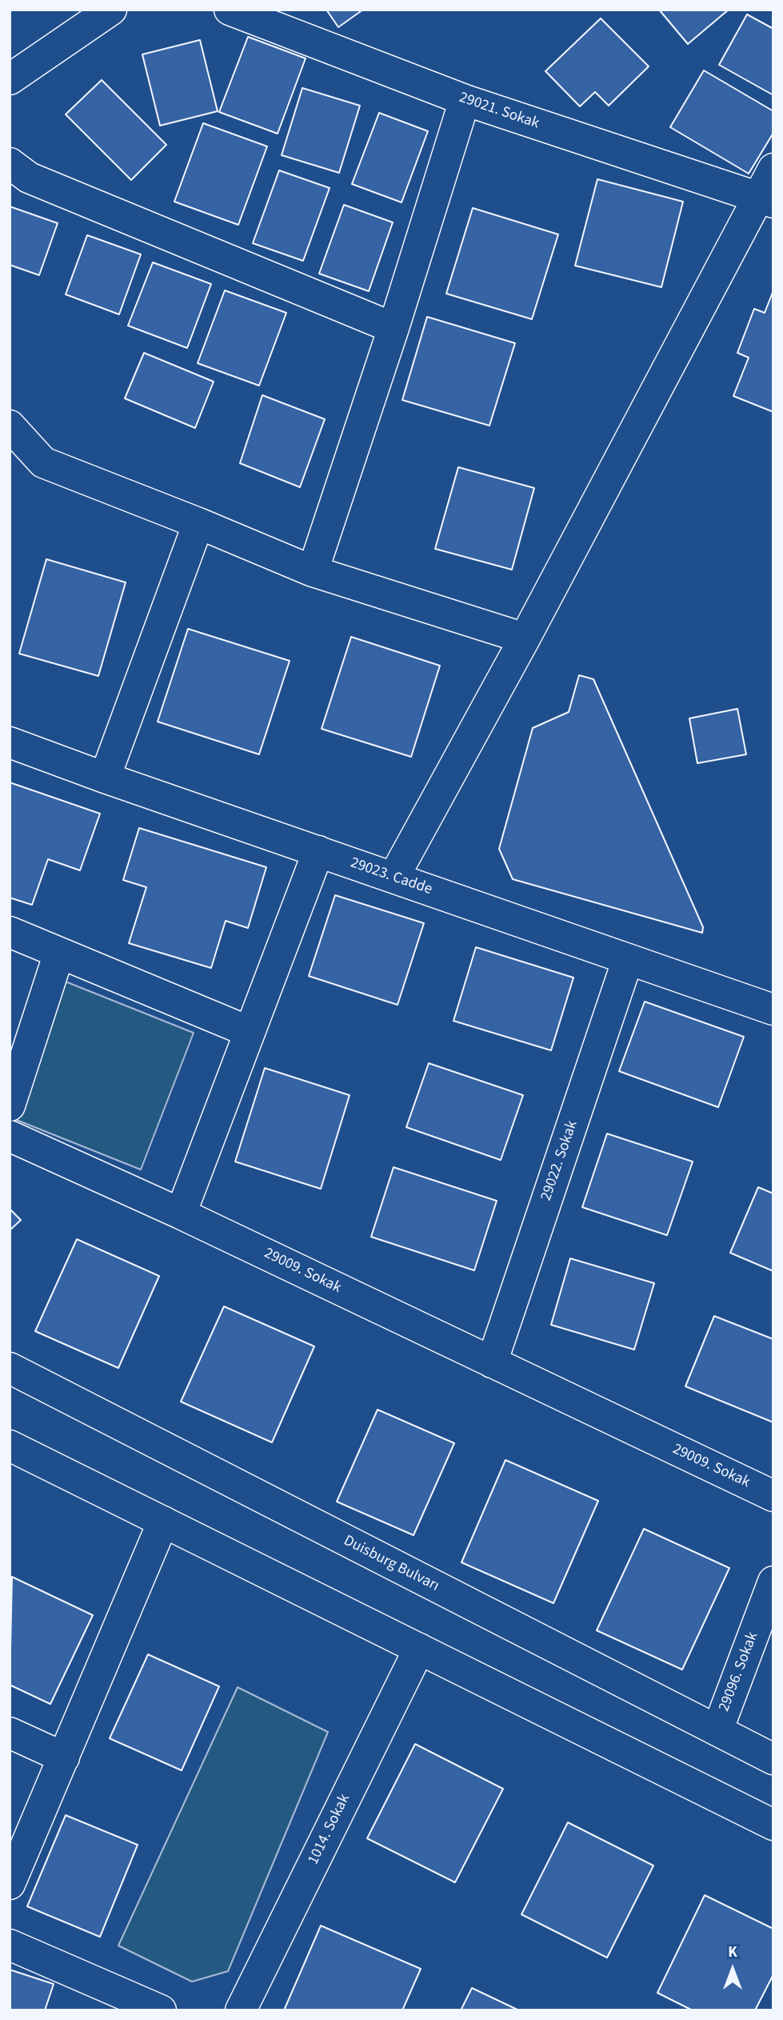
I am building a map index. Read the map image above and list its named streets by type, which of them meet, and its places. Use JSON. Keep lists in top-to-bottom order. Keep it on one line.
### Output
{"streets":{"street":["29021. Sokak","29023. Cadde","29022. Sokak","29009. Sokak","Duisburg Bulvarı","29096. Sokak","1014. Sokak"]},"crossings":[["29023. Cadde","29022. Sokak"],["29022. Sokak","29009. Sokak"],["Duisburg Bulvarı","29096. Sokak"]],"north":"top"}
